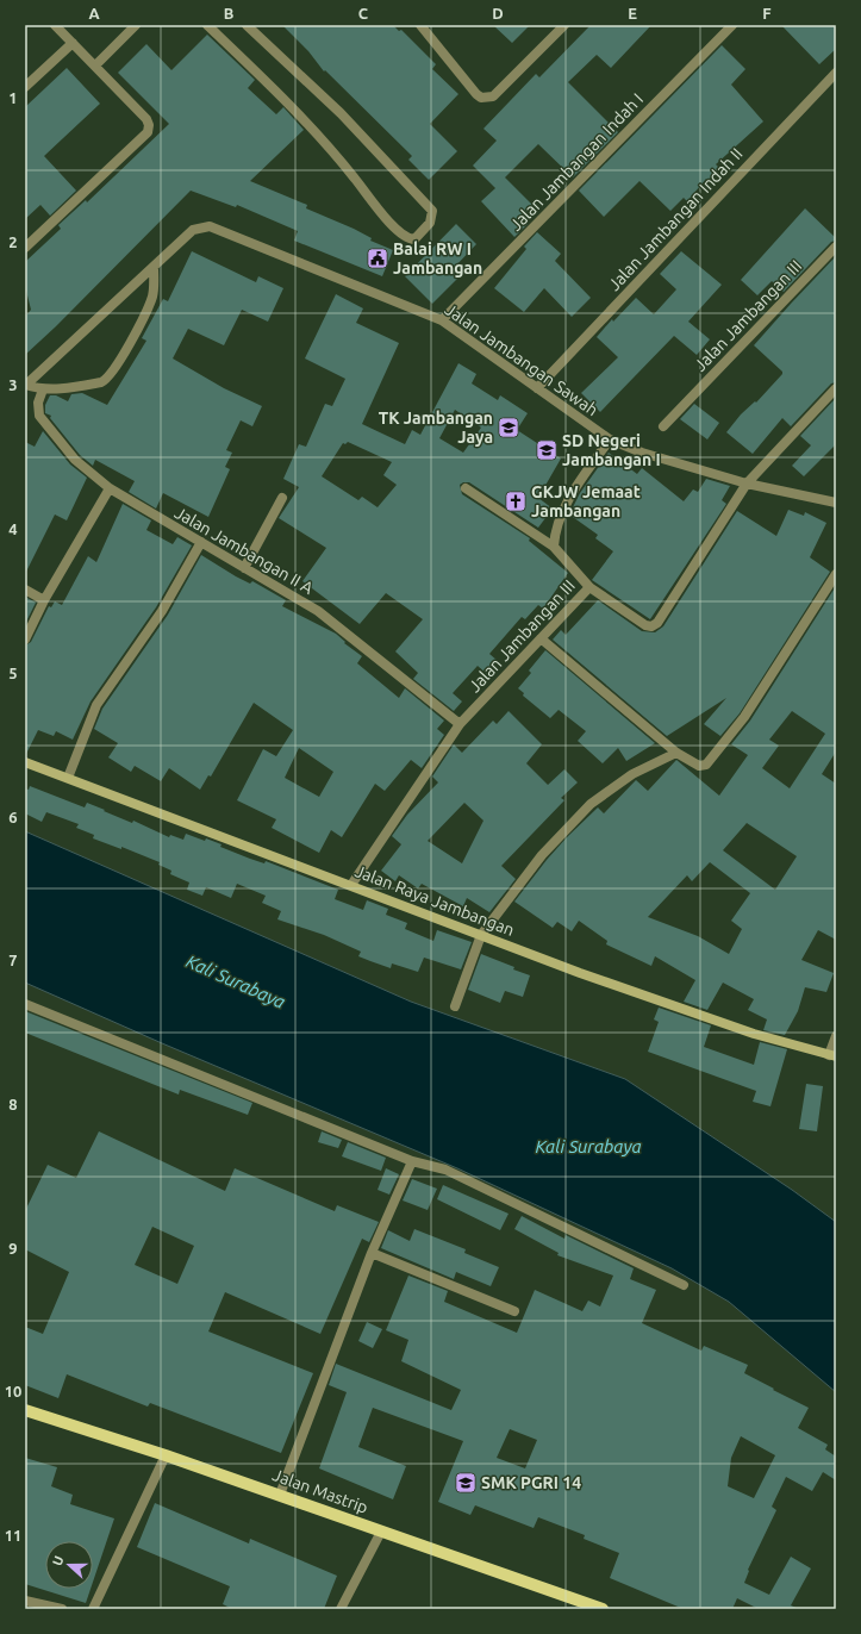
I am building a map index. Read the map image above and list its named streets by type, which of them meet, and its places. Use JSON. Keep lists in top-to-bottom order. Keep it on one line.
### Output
{"streets":{"main road":["Jalan Raya Jambangan","Jalan Mastrip"],"street":["Jalan Jambangan Indah I","Jalan Jambangan Indah II","Jalan Jambangan III","Jalan Jambangan Sawah","Jalan Jambangan II A"]},"crossings":[["Jalan Jambangan Indah I","Jalan Jambangan Sawah"],["Jalan Jambangan Indah II","Jalan Jambangan Sawah"],["Jalan Jambangan III","Jalan Jambangan Sawah"],["Jalan Jambangan III","Jalan Jambangan II A"],["Jalan Jambangan III","Jalan Raya Jambangan"],["Jalan Jambangan Sawah","Jalan Jambangan II A"]],"water":["Kali Surabaya"],"places":{"public building":["Balai RW I Jambangan"],"school or university":["TK Jambangan Jaya","SD Negeri Jambangan I","SMK PGRI 14"],"church":["GKJW Jemaat Jambangan"]},"north":"left","grid":{"columns":["A","B","C","D","E","F"],"rows":["1","2","3","4","5","6","7","8","9","10","11"]}}
